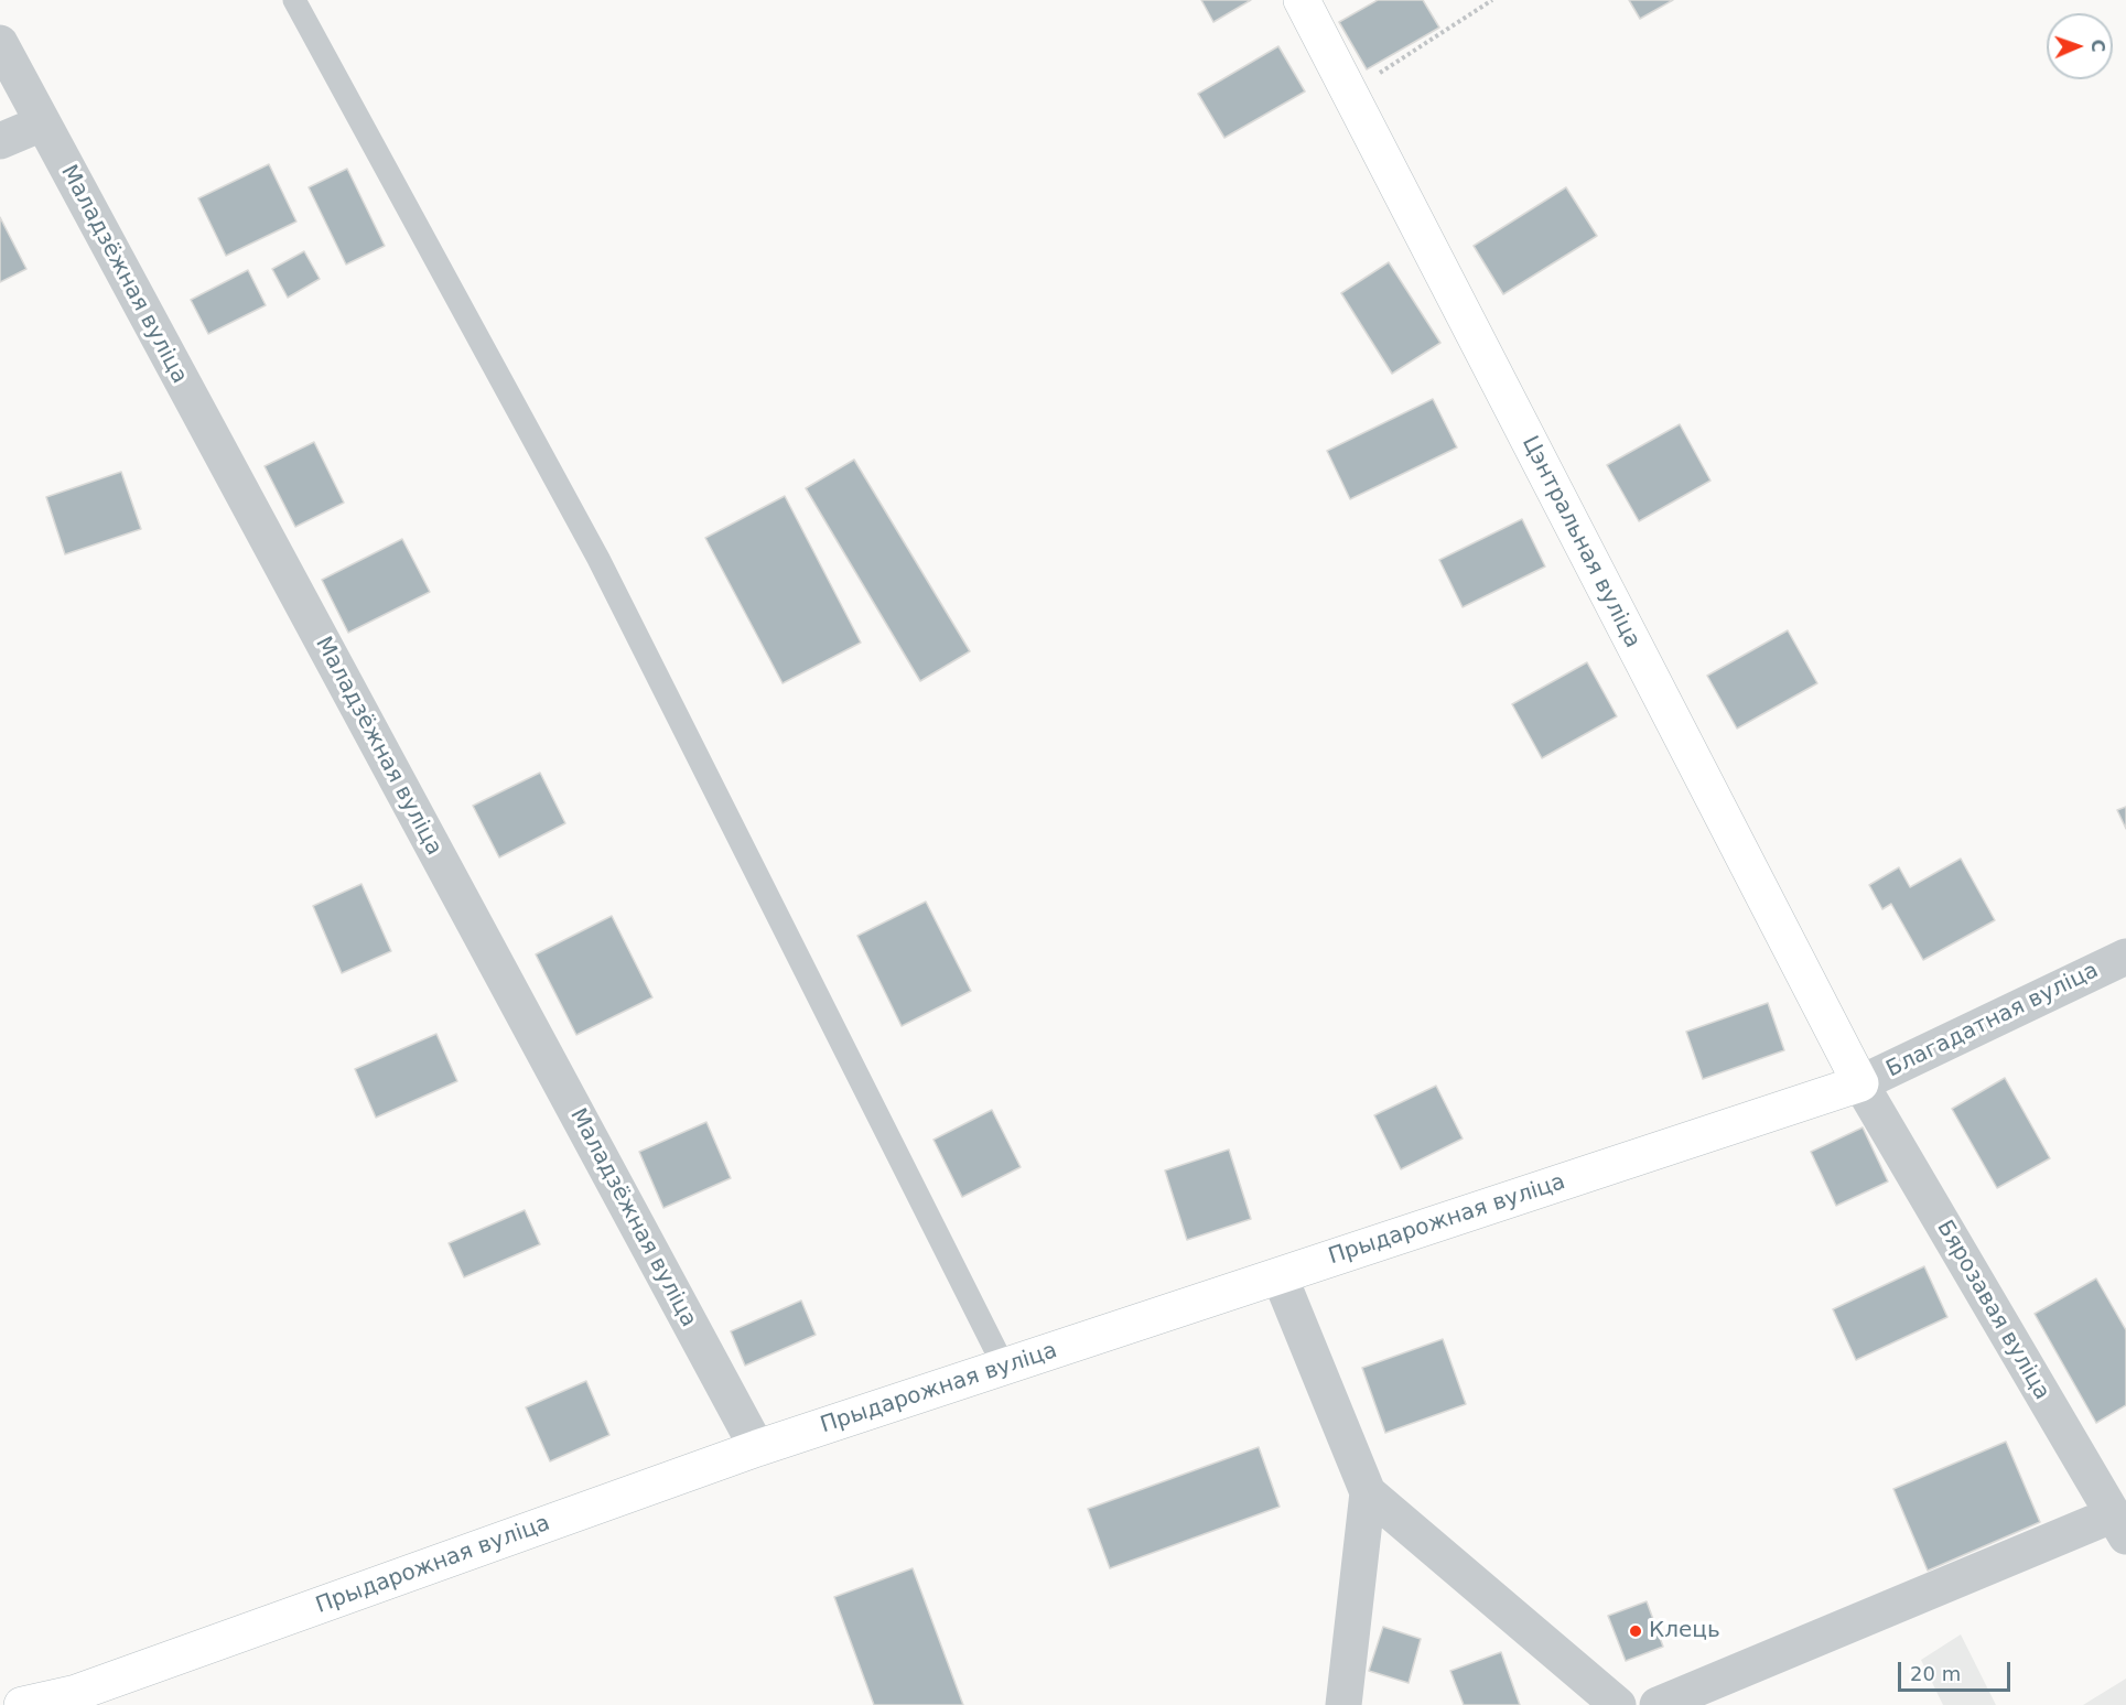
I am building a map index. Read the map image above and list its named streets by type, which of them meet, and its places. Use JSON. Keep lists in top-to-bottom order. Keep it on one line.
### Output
{"streets":{"street":["Маладзёжная вуліца","Цэнтральная вуліца","Благадатная вуліца","Прыдарожная вуліца","Бярозавая вуліца"]},"crossings":[["Маладзёжная вуліца","Прыдарожная вуліца"],["Цэнтральная вуліца","Благадатная вуліца"],["Цэнтральная вуліца","Прыдарожная вуліца"],["Цэнтральная вуліца","Бярозавая вуліца"],["Благадатная вуліца","Прыдарожная вуліца"],["Благадатная вуліца","Бярозавая вуліца"],["Прыдарожная вуліца","Бярозавая вуліца"]],"places":["Клець"],"scale_bar":"20 m","north":"right"}
